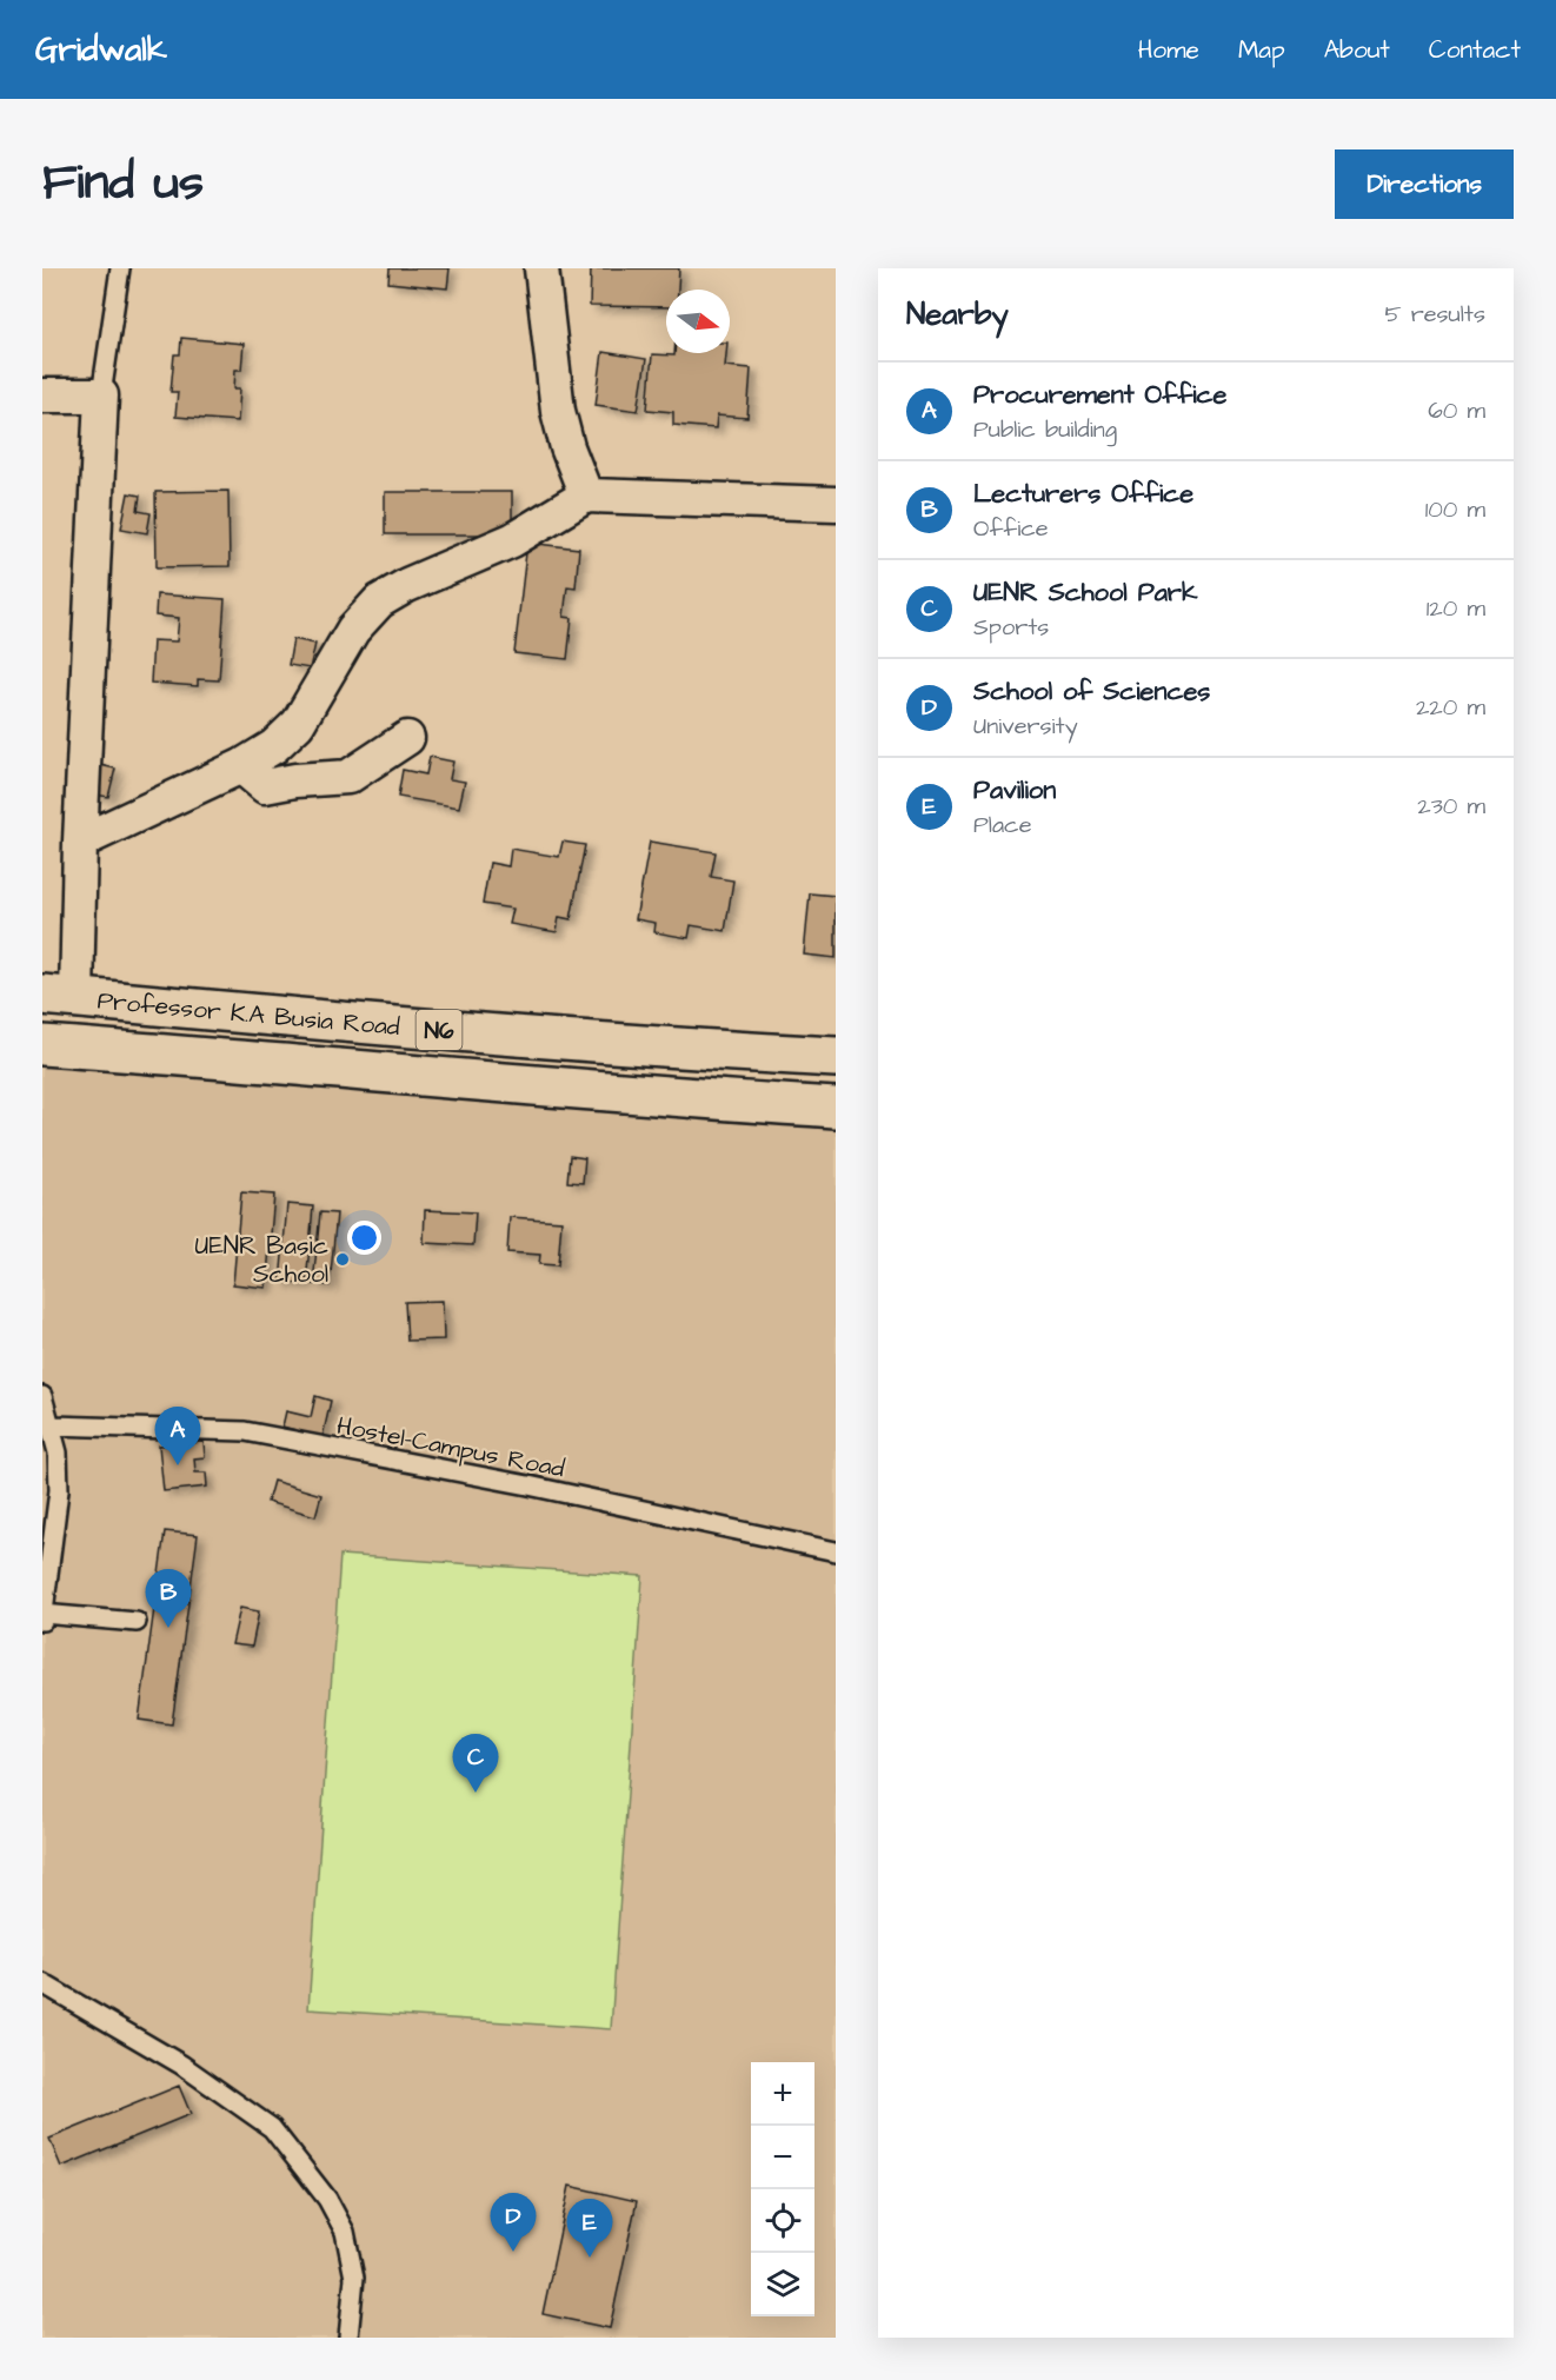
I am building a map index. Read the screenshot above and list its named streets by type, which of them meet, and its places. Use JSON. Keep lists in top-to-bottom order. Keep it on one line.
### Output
{"streets":{"main road":["Professor K.A Busia Road","N6"],"lane":["Hostel-Campus Road"]},"places":["UENR Basic School"],"north":"right","page":{"header":"Gridwalk","nav":["Home","Map","About","Contact"],"title":"Find us","buttons":"Directions","heading":["Nearby","5 results"],"list":[{"mark":"A","name":"Procurement Office","note":"Public building","value":"60 m"},{"mark":"B","name":"Lecturers Office","note":"Office","value":"100 m"},{"mark":"C","name":"UENR School Park","note":"Sports","value":"120 m"},{"mark":"D","name":"School of Sciences","note":"University","value":"220 m"},{"mark":"E","name":"Pavilion","note":"Place","value":"230 m"}],"pins":["A","B","C","D","E"],"map_buttons":["+","−"]}}
